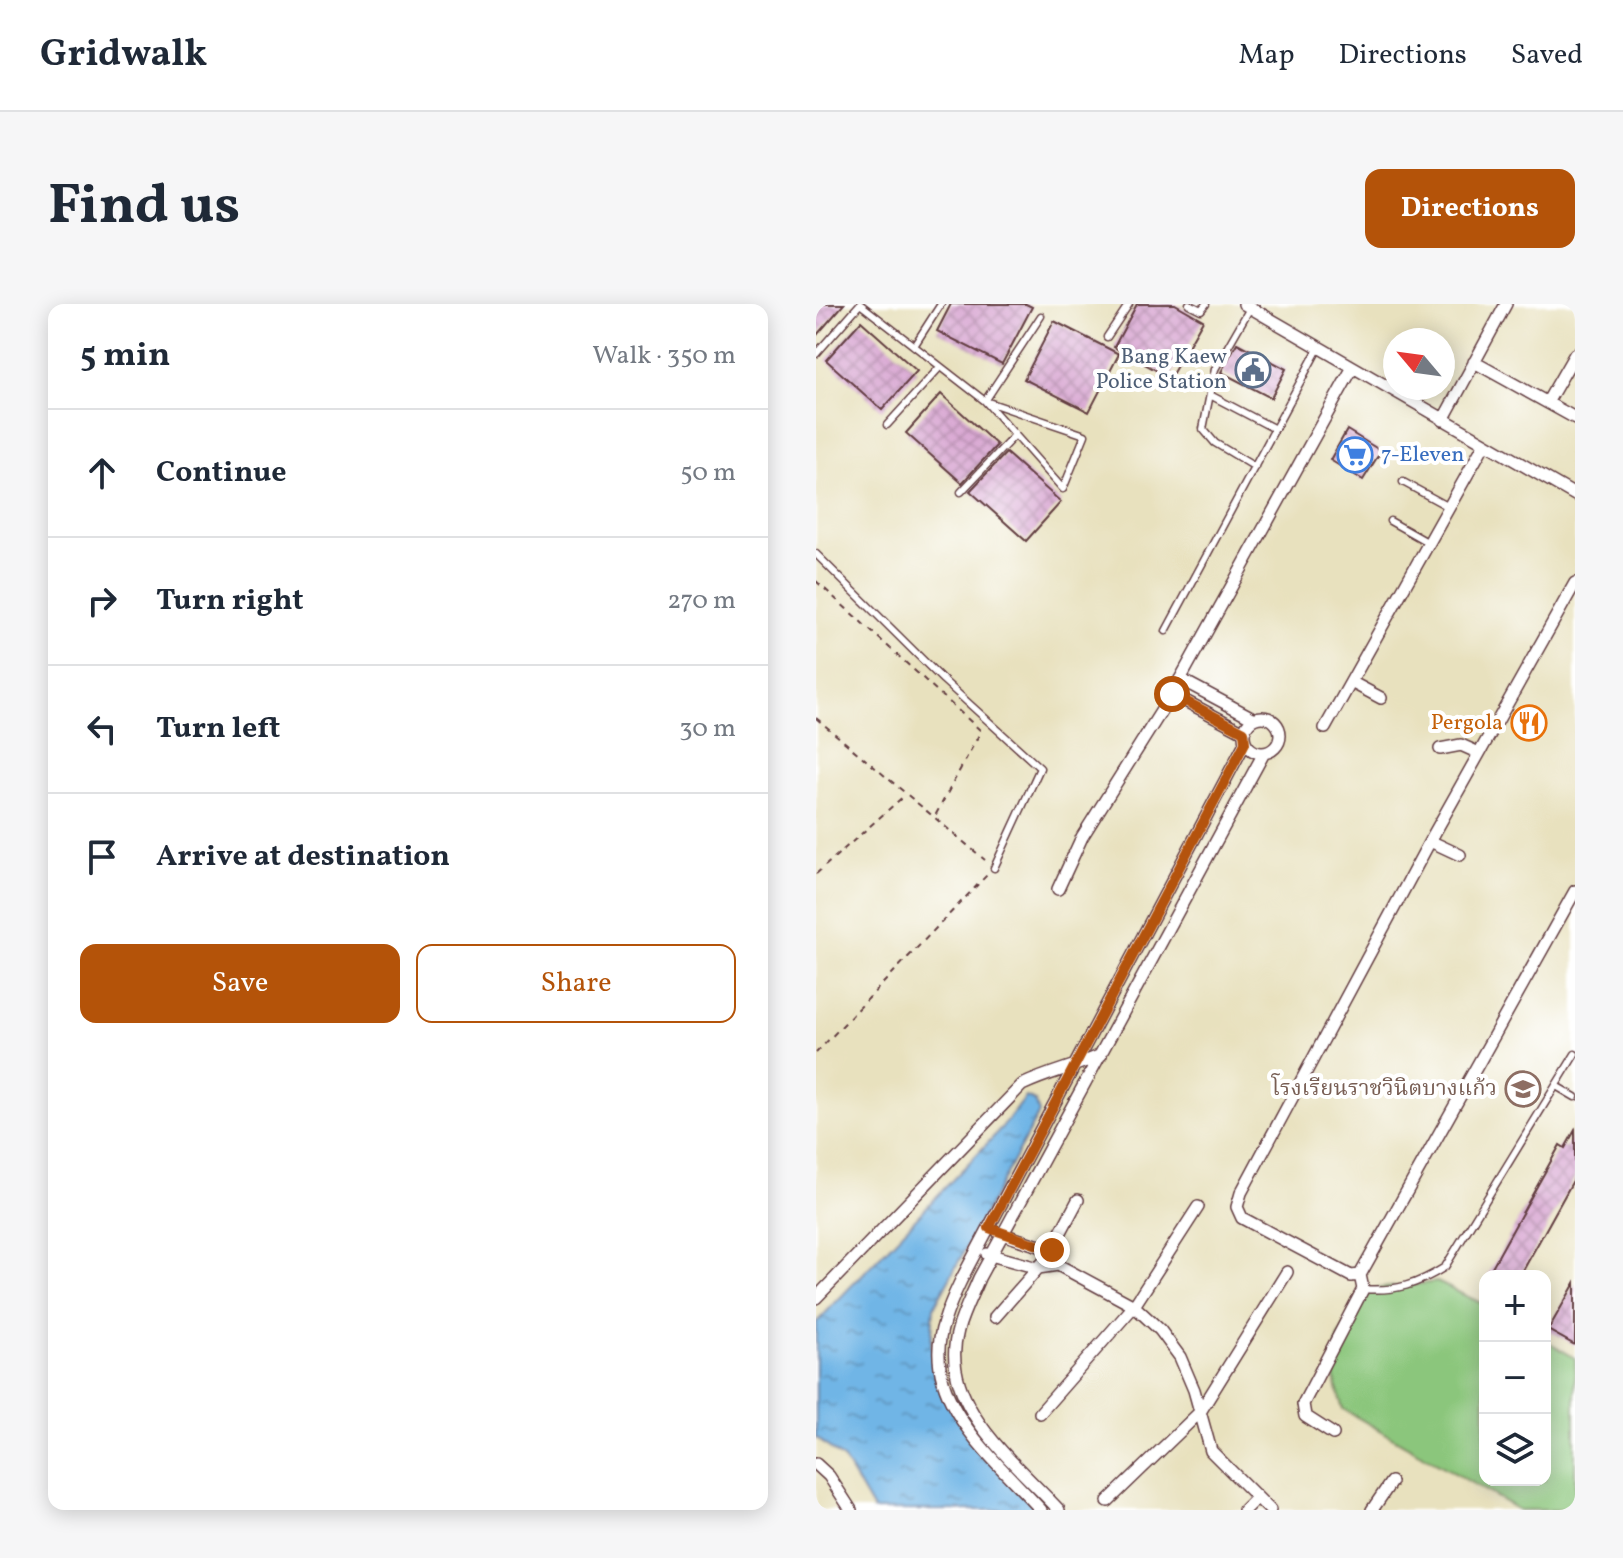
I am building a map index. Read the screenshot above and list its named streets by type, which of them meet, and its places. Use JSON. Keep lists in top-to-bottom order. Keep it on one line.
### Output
{"places":{"public building":["Bang Kaew Police Station"],"supermarket":["7-Eleven"],"restaurant":["Pergola"],"school or university":["โรงเรียนราชวินิตบางแก้ว"]},"north":"top left","page":{"header":"Gridwalk","nav":["Map","Directions","Saved"],"title":"Find us","buttons":["Directions",["Save","Share"]],"heading":["5 min","Walk · 350 m"],"list":[["Continue","50 m"],["Turn right","270 m"],["Turn left","30 m"],"Arrive at destination"],"map_buttons":["+","−"]}}
